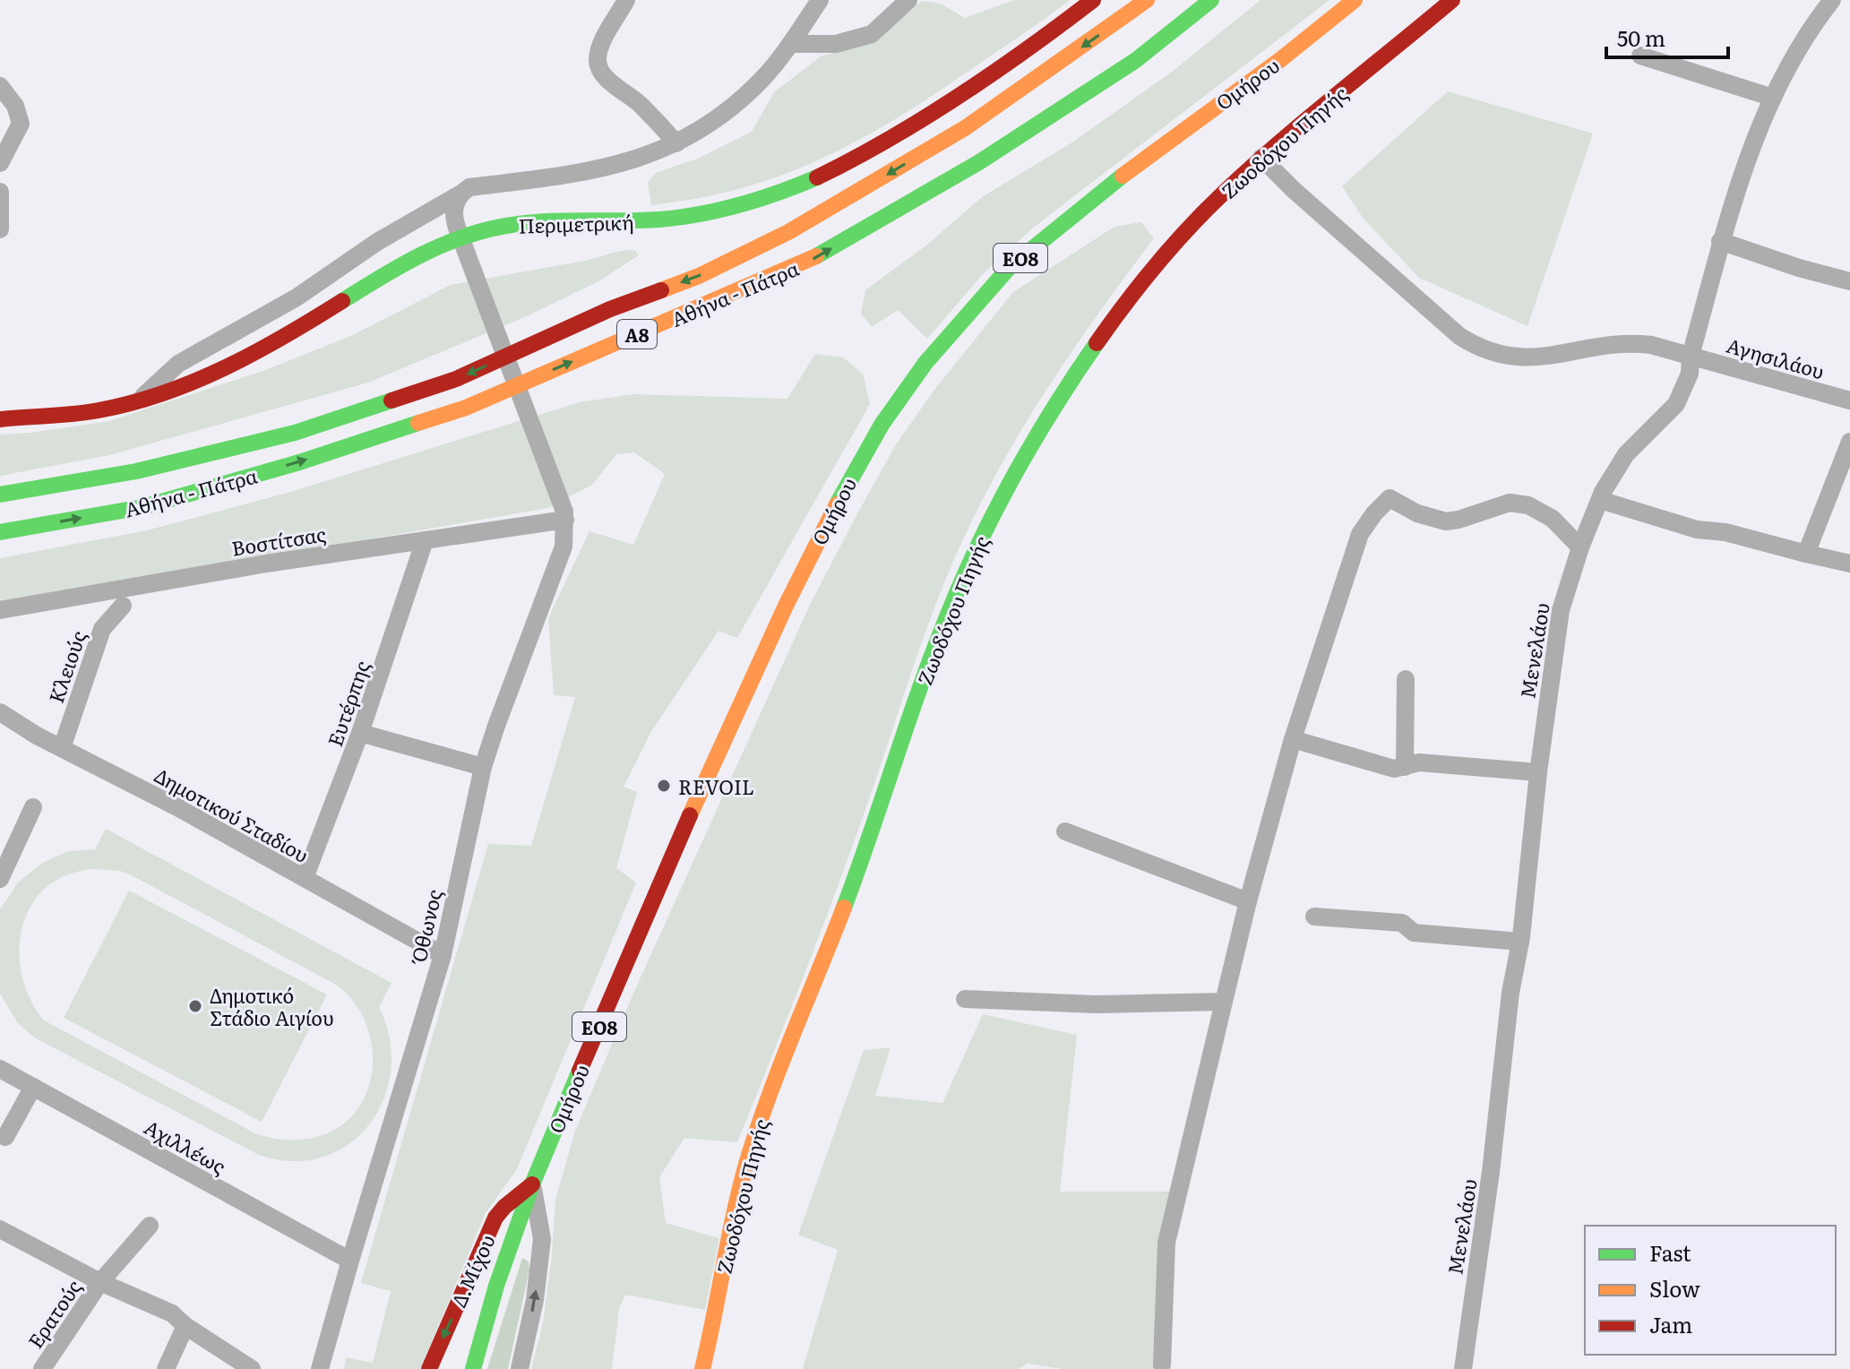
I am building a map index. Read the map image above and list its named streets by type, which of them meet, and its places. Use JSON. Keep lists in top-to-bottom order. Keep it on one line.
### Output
{"streets":{"main road":["Ομήρου","Ζωοδόχου Πηγής","Περιμετρική","ΕΟ8","Αθήνα - Πάτρα","Α8","Δ.Μίχου"],"street":["Αγησιλάου","Βοστίτσας","Μενελάου","Κλειούς","Ευτέρπης","Δημοτικού Σταδίου","Όθωνος","Αχιλλέως","Ερατούς"]},"crossings":[["Ομήρου","ΕΟ8"],["Ομήρου","Δ.Μίχου"],["Ζωοδόχου Πηγής","Αγησιλάου"],["ΕΟ8","Δ.Μίχου"],["Αγησιλάου","Μενελάου"],["Βοστίτσας","Ευτέρπης"],["Βοστίτσας","Όθωνος"],["Κλειούς","Δημοτικού Σταδίου"],["Ευτέρπης","Δημοτικού Σταδίου"],["Δημοτικού Σταδίου","Όθωνος"],["Όθωνος","Αχιλλέως"]],"places":["REVOIL","Δημοτικό Στάδιο Αιγίου"],"legend":["Fast","Slow","Jam"],"scale_bar":"50 m"}
